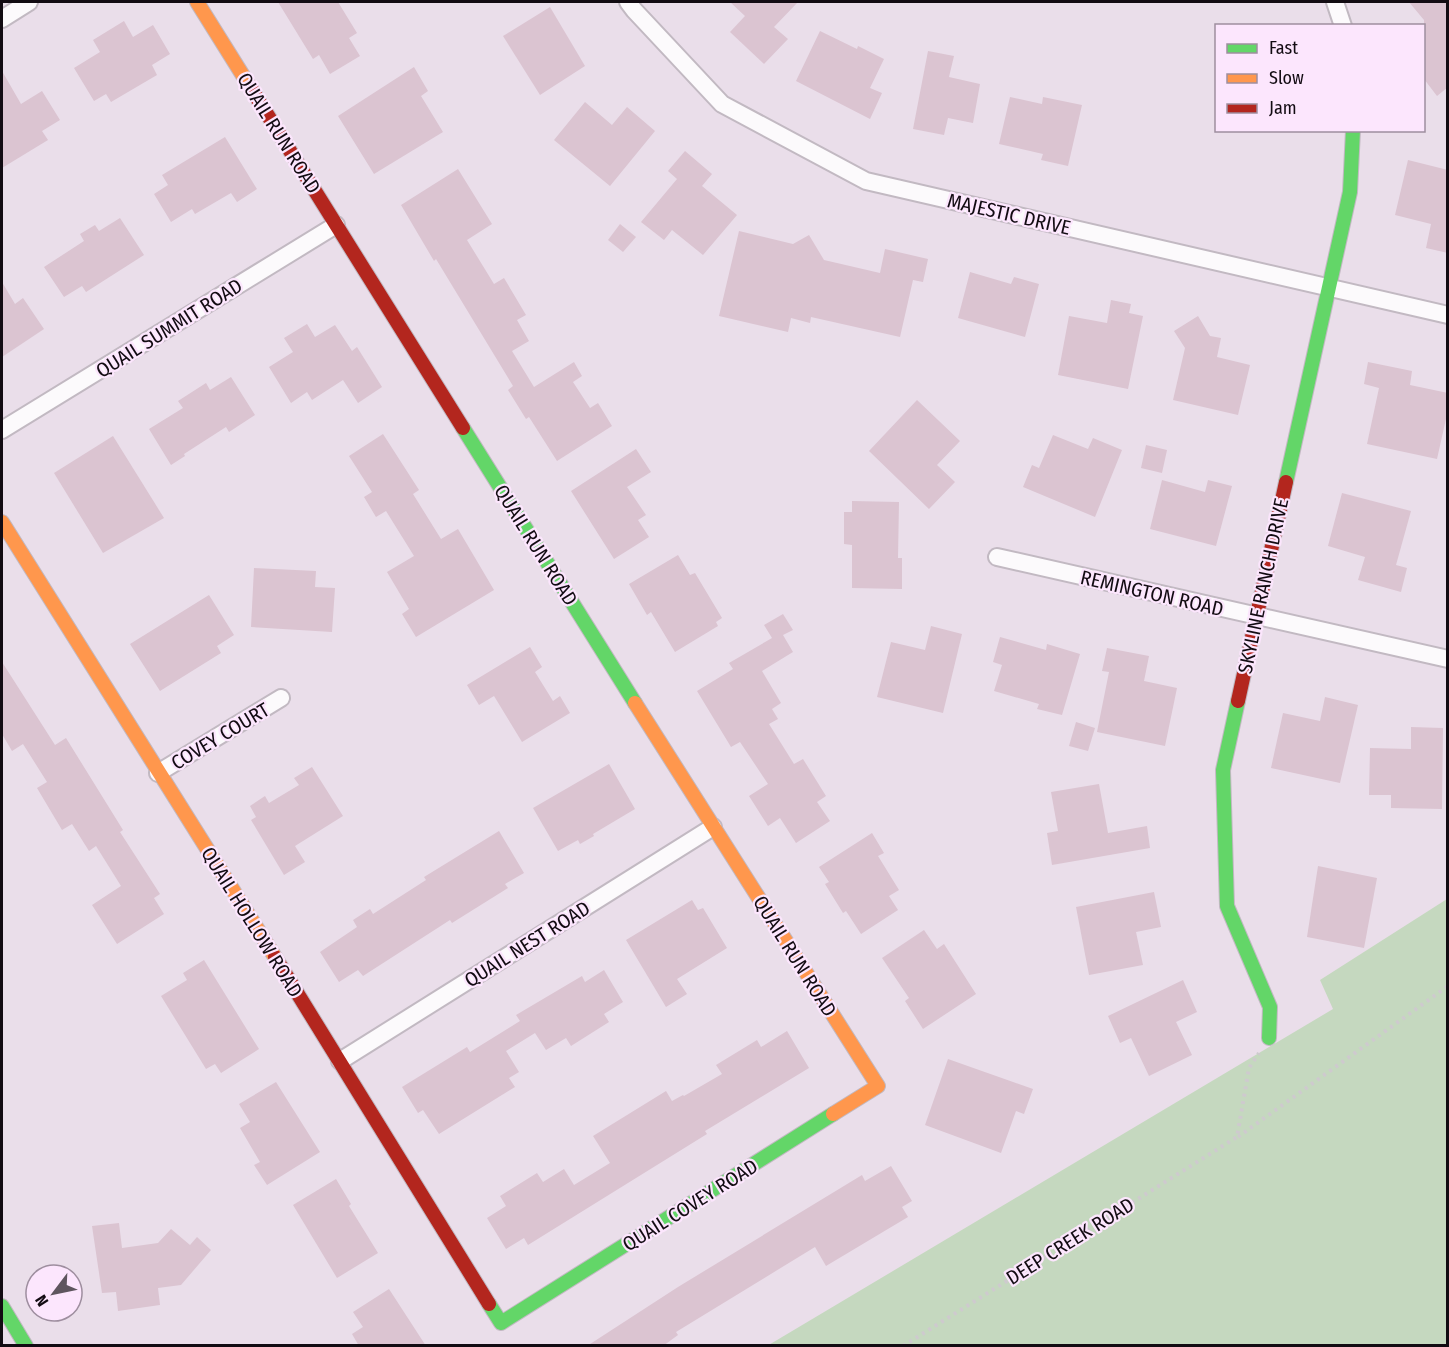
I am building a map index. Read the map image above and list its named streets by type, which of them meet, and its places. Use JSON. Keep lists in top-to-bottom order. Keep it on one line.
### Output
{"streets":{"street":["QUAIL RUN ROAD","MAJESTIC DRIVE","QUAIL SUMMIT ROAD","SKYLINE RANCH DRIVE","REMINGTON ROAD","COVEY COURT","QUAIL HOLLOW ROAD","QUAIL NEST ROAD","QUAIL COVEY ROAD"],"path":["DEEP CREEK ROAD"]},"crossings":[["QUAIL RUN ROAD","QUAIL SUMMIT ROAD"],["QUAIL RUN ROAD","QUAIL NEST ROAD"],["QUAIL RUN ROAD","QUAIL COVEY ROAD"],["MAJESTIC DRIVE","SKYLINE RANCH DRIVE"],["SKYLINE RANCH DRIVE","REMINGTON ROAD"],["COVEY COURT","QUAIL HOLLOW ROAD"],["QUAIL HOLLOW ROAD","QUAIL NEST ROAD"],["QUAIL HOLLOW ROAD","QUAIL COVEY ROAD"]],"legend":["Fast","Slow","Jam"],"north":"bottom left"}
